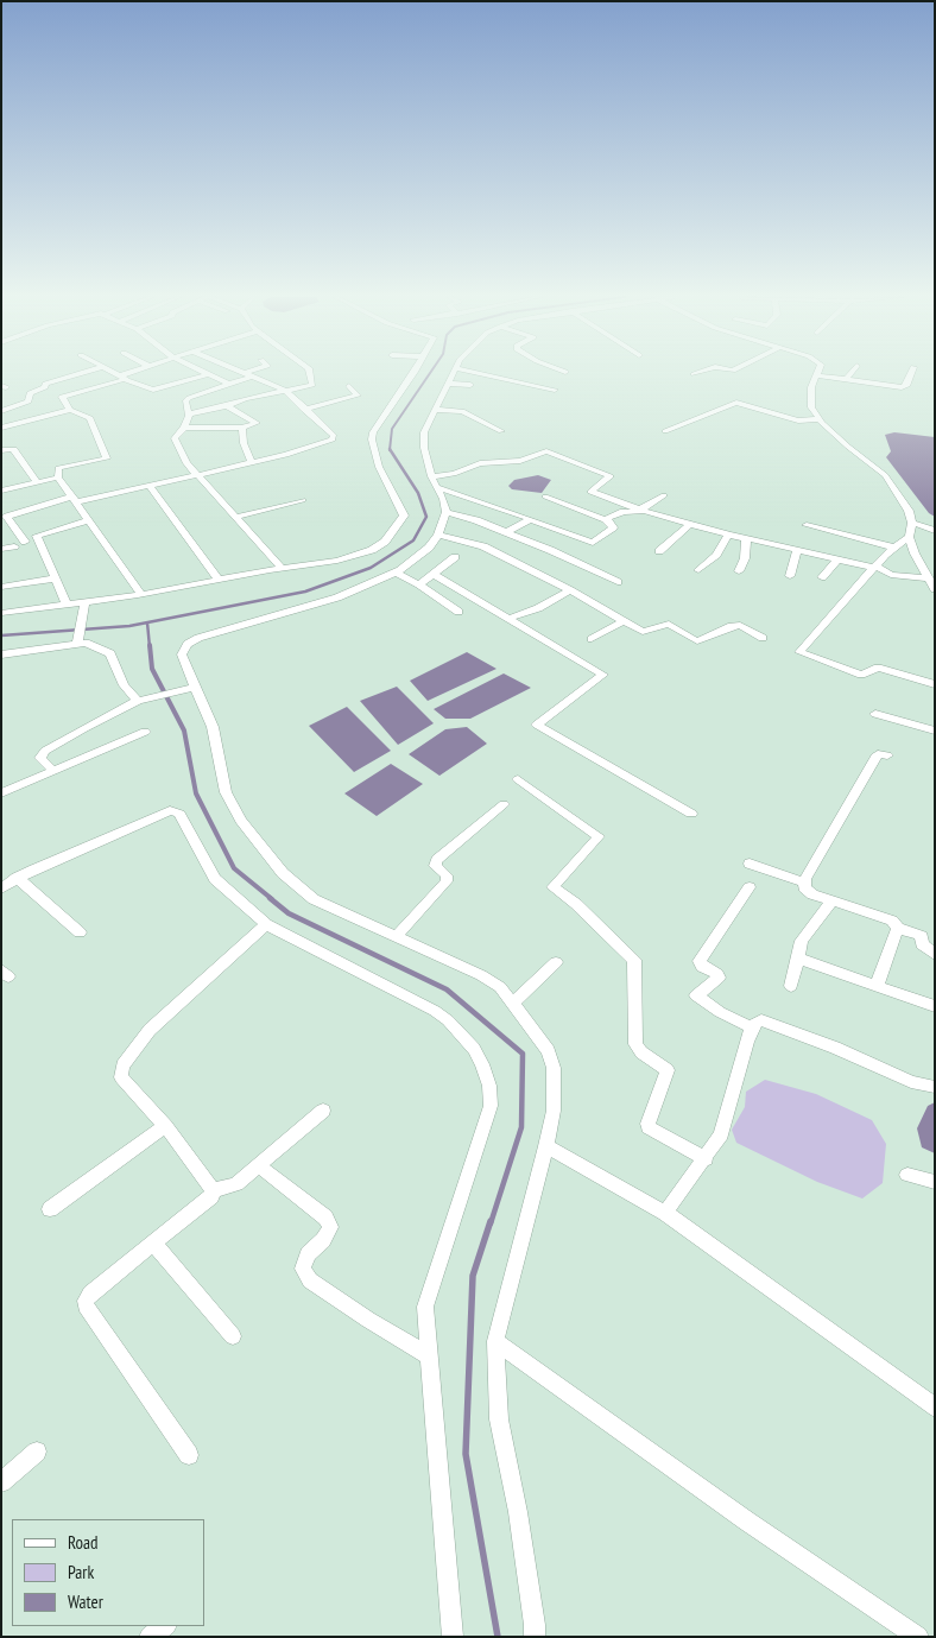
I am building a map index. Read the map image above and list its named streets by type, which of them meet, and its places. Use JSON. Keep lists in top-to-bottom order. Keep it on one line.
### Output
{"legend":["Road","Park","Water"]}
